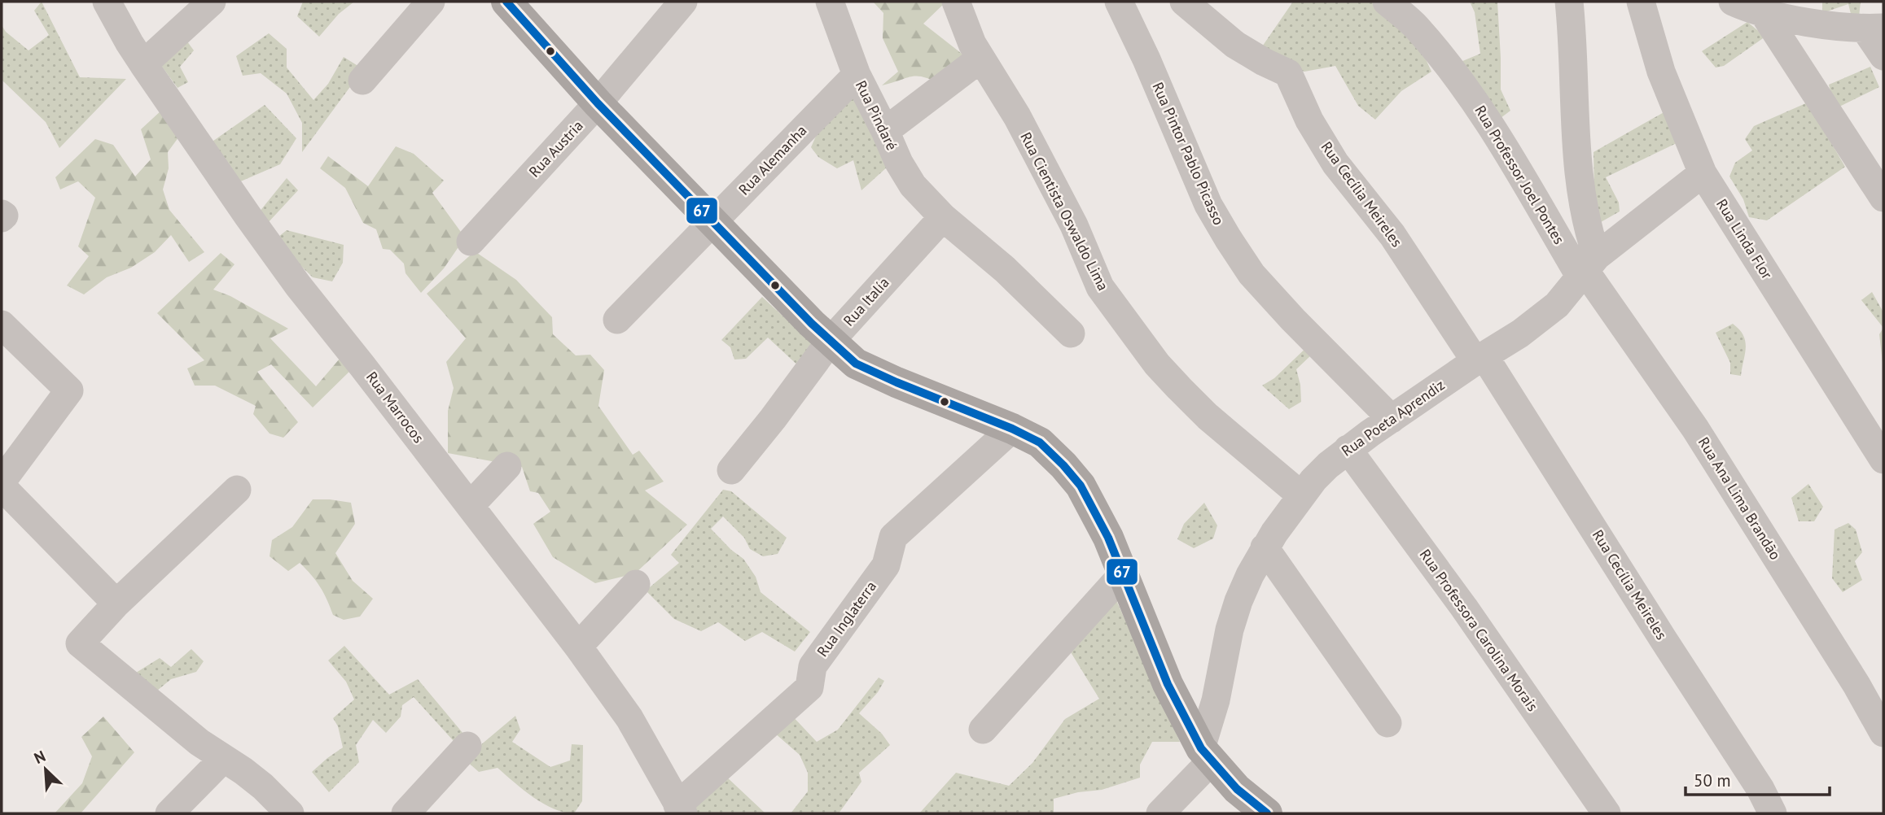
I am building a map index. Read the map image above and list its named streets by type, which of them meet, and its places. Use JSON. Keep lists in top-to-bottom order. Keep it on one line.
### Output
{"streets":{"street":["Rua Pindaré","Rua Austria","Rua Pintor Pablo Picasso","Rua Alemanha","Rua Professor Joel Pontes","Rua Cecília Meireles","Rua Cientista Oswaldo Lima","Rua Linda Flor","Rua Italía","Rua Marrocos","Rua Poeta Aprendiz","Rua Ana Lima Brandão","Rua Inglaterra","Rua Professora Carolina Morais"]},"crossings":[["Rua Pindaré","Rua Alemanha"],["Rua Pindaré","Rua Italía"],["Rua Pintor Pablo Picasso","Rua Poeta Aprendiz"],["Rua Professor Joel Pontes","Rua Poeta Aprendiz"],["Rua Professor Joel Pontes","Rua Ana Lima Brandão"],["Rua Cecília Meireles","Rua Poeta Aprendiz"],["Rua Cientista Oswaldo Lima","Rua Poeta Aprendiz"],["Rua Linda Flor","Rua Poeta Aprendiz"],["Rua Marrocos","Rua Inglaterra"],["Rua Poeta Aprendiz","Rua Ana Lima Brandão"],["Rua Poeta Aprendiz","Rua Professora Carolina Morais"]],"lines":["transit line 67"],"scale_bar":"50 m","north":"top left"}
